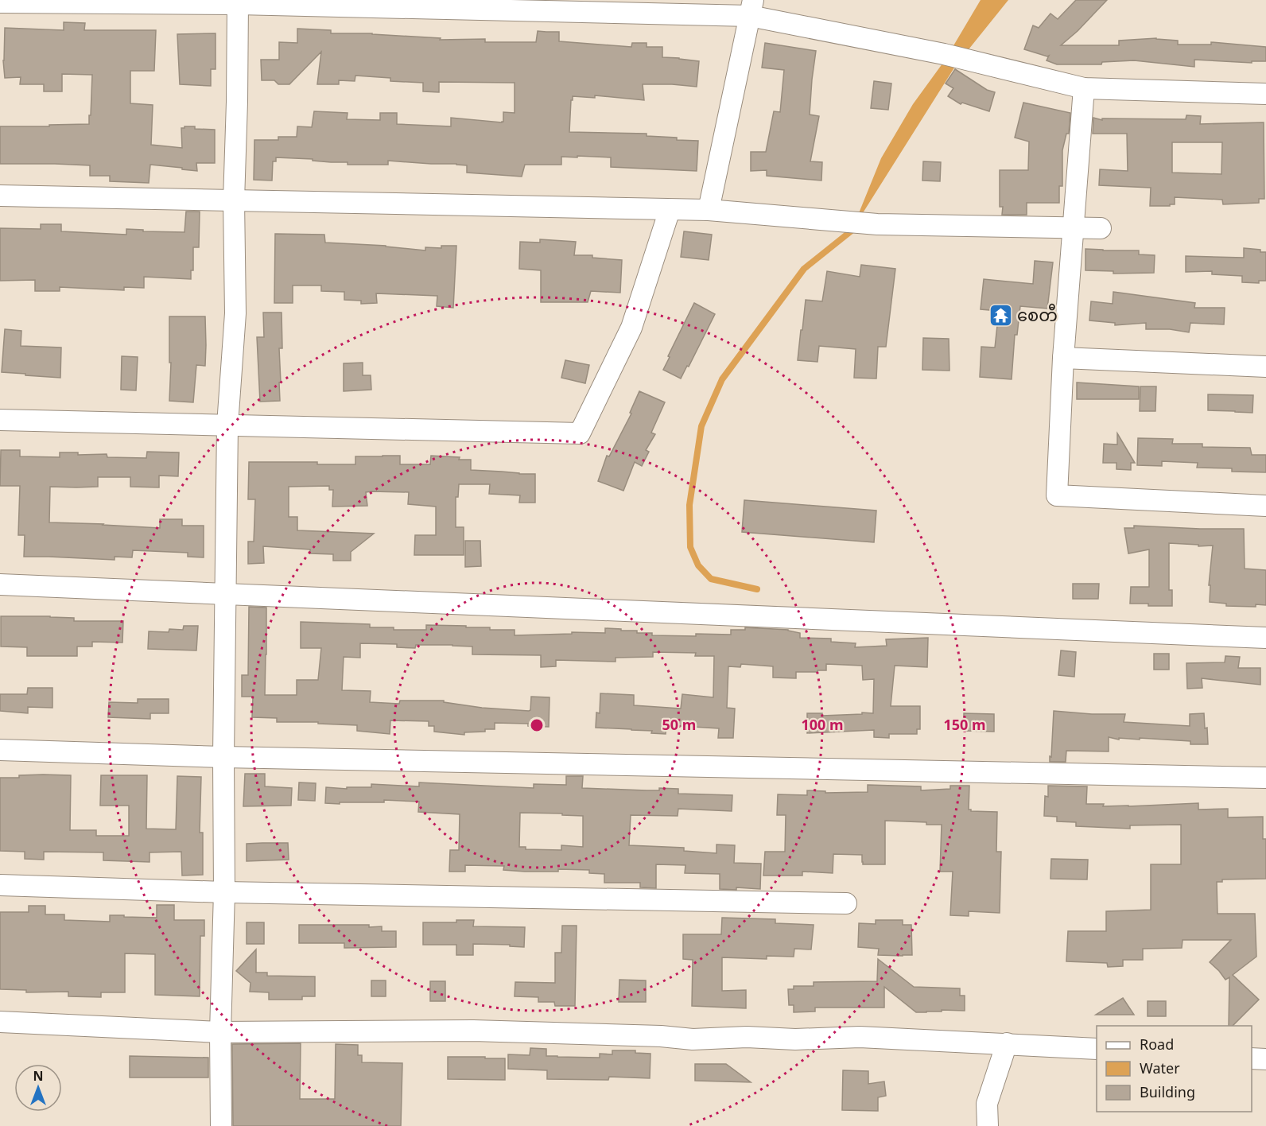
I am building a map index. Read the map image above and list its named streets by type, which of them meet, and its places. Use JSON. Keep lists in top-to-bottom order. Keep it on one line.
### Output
{"places":{"temple":["စေတီ"]},"legend":["Road","Water","Building"],"north":"top","rings":["50 m","100 m","150 m"]}
